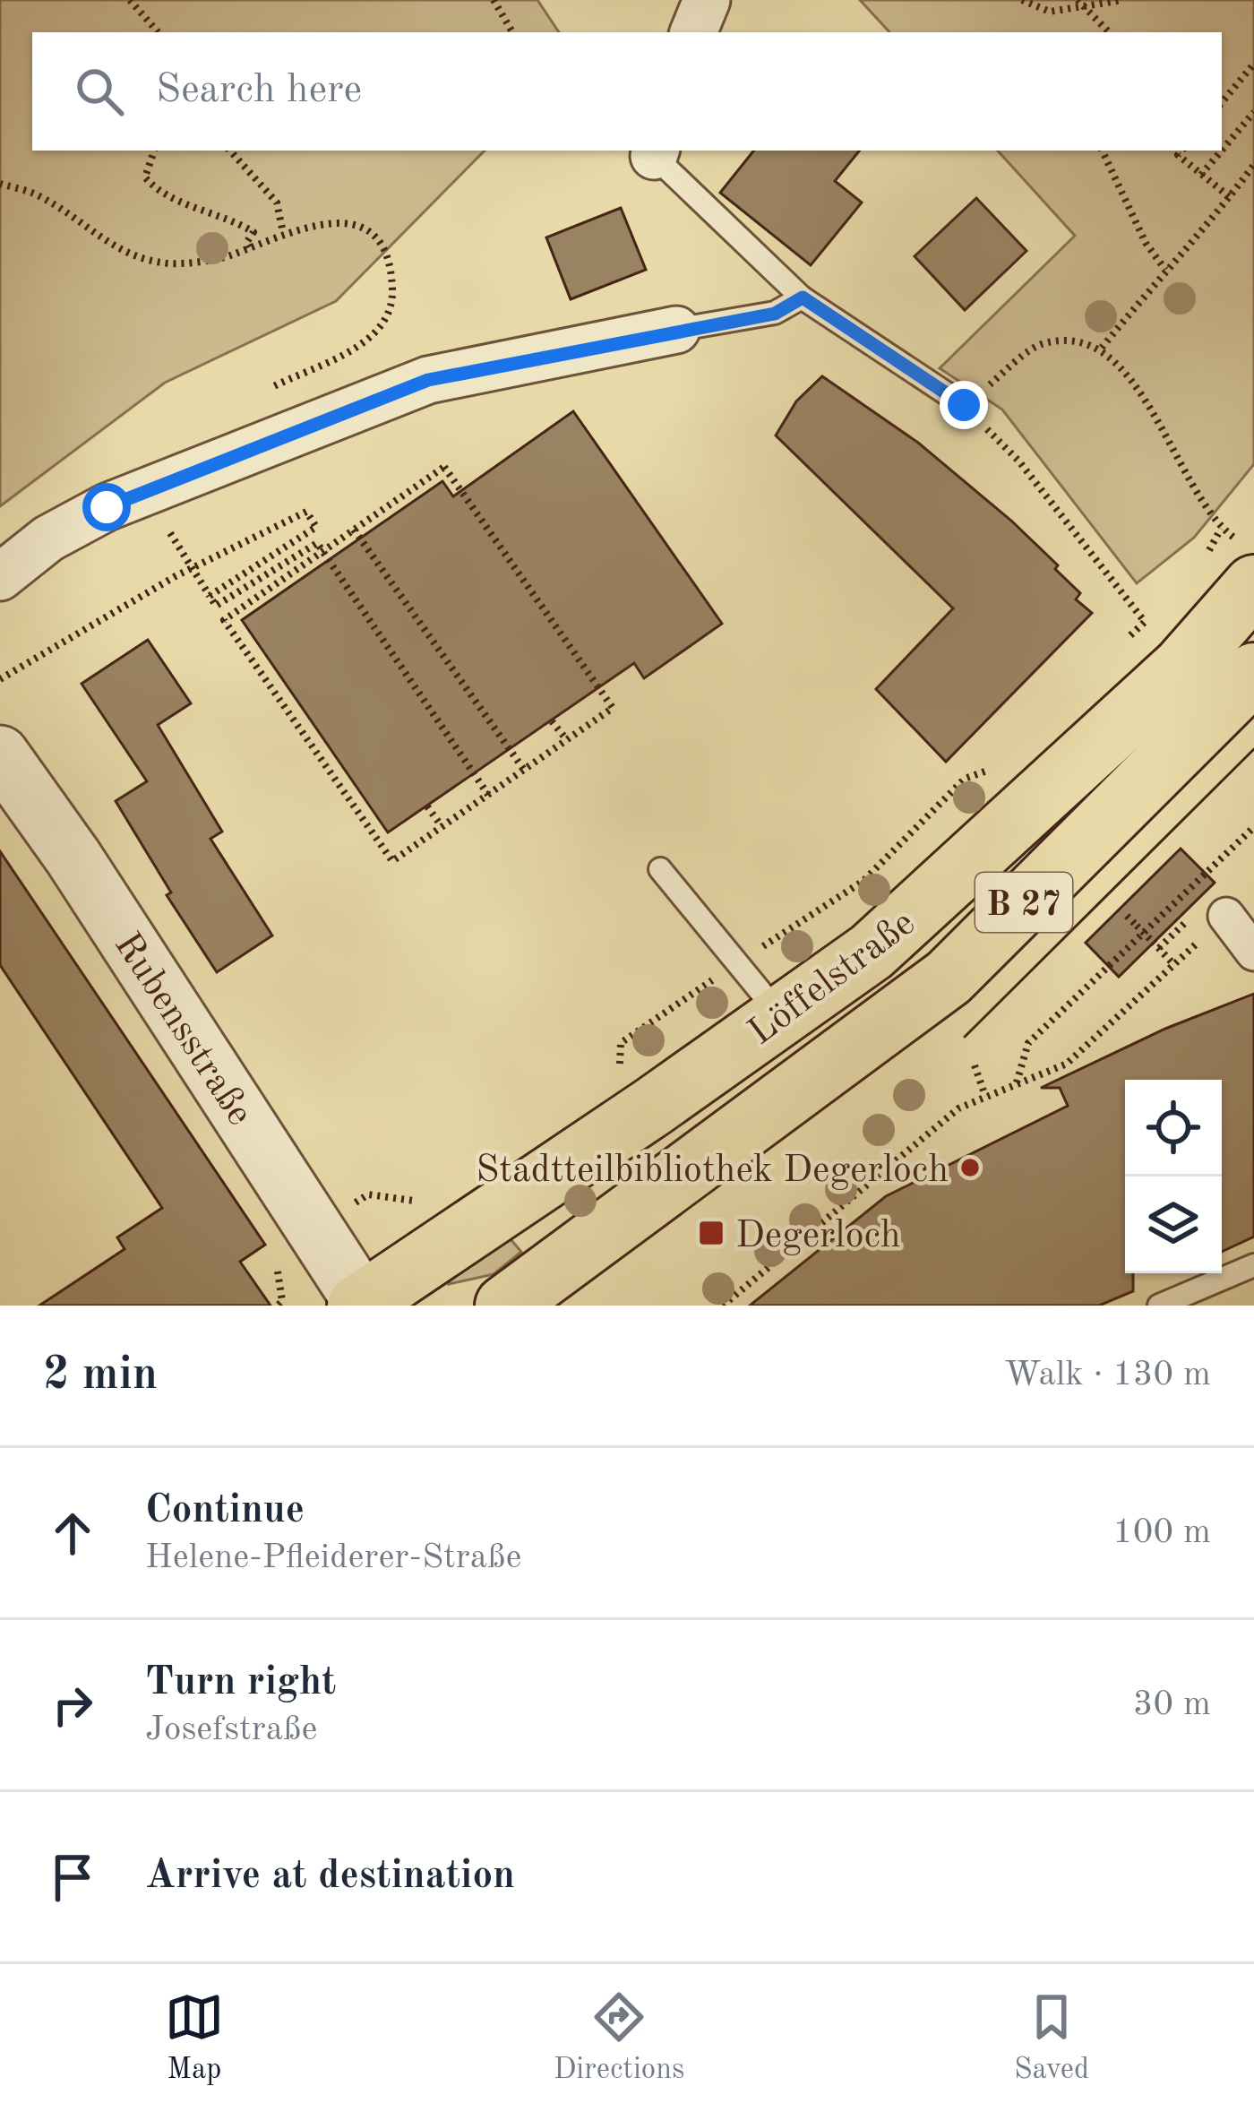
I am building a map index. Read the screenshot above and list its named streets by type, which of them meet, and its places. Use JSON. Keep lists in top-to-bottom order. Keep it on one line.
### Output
{"streets":{"main road":["B 27","Löffelstraße"],"street":["Rubensstraße"]},"crossings":[["Löffelstraße","Rubensstraße"]],"places":{"other":["Stadtteilbibliothek Degerloch"],"transit":["Degerloch"]},"page":{"search":"Search here","heading":["2 min","Walk · 130 m"],"list":[["Continue","Helene-Pfleiderer-Straße","100 m"],["Turn right","Josefstraße","30 m"],"Arrive at destination"],"nav":["Map","Directions","Saved"]}}
